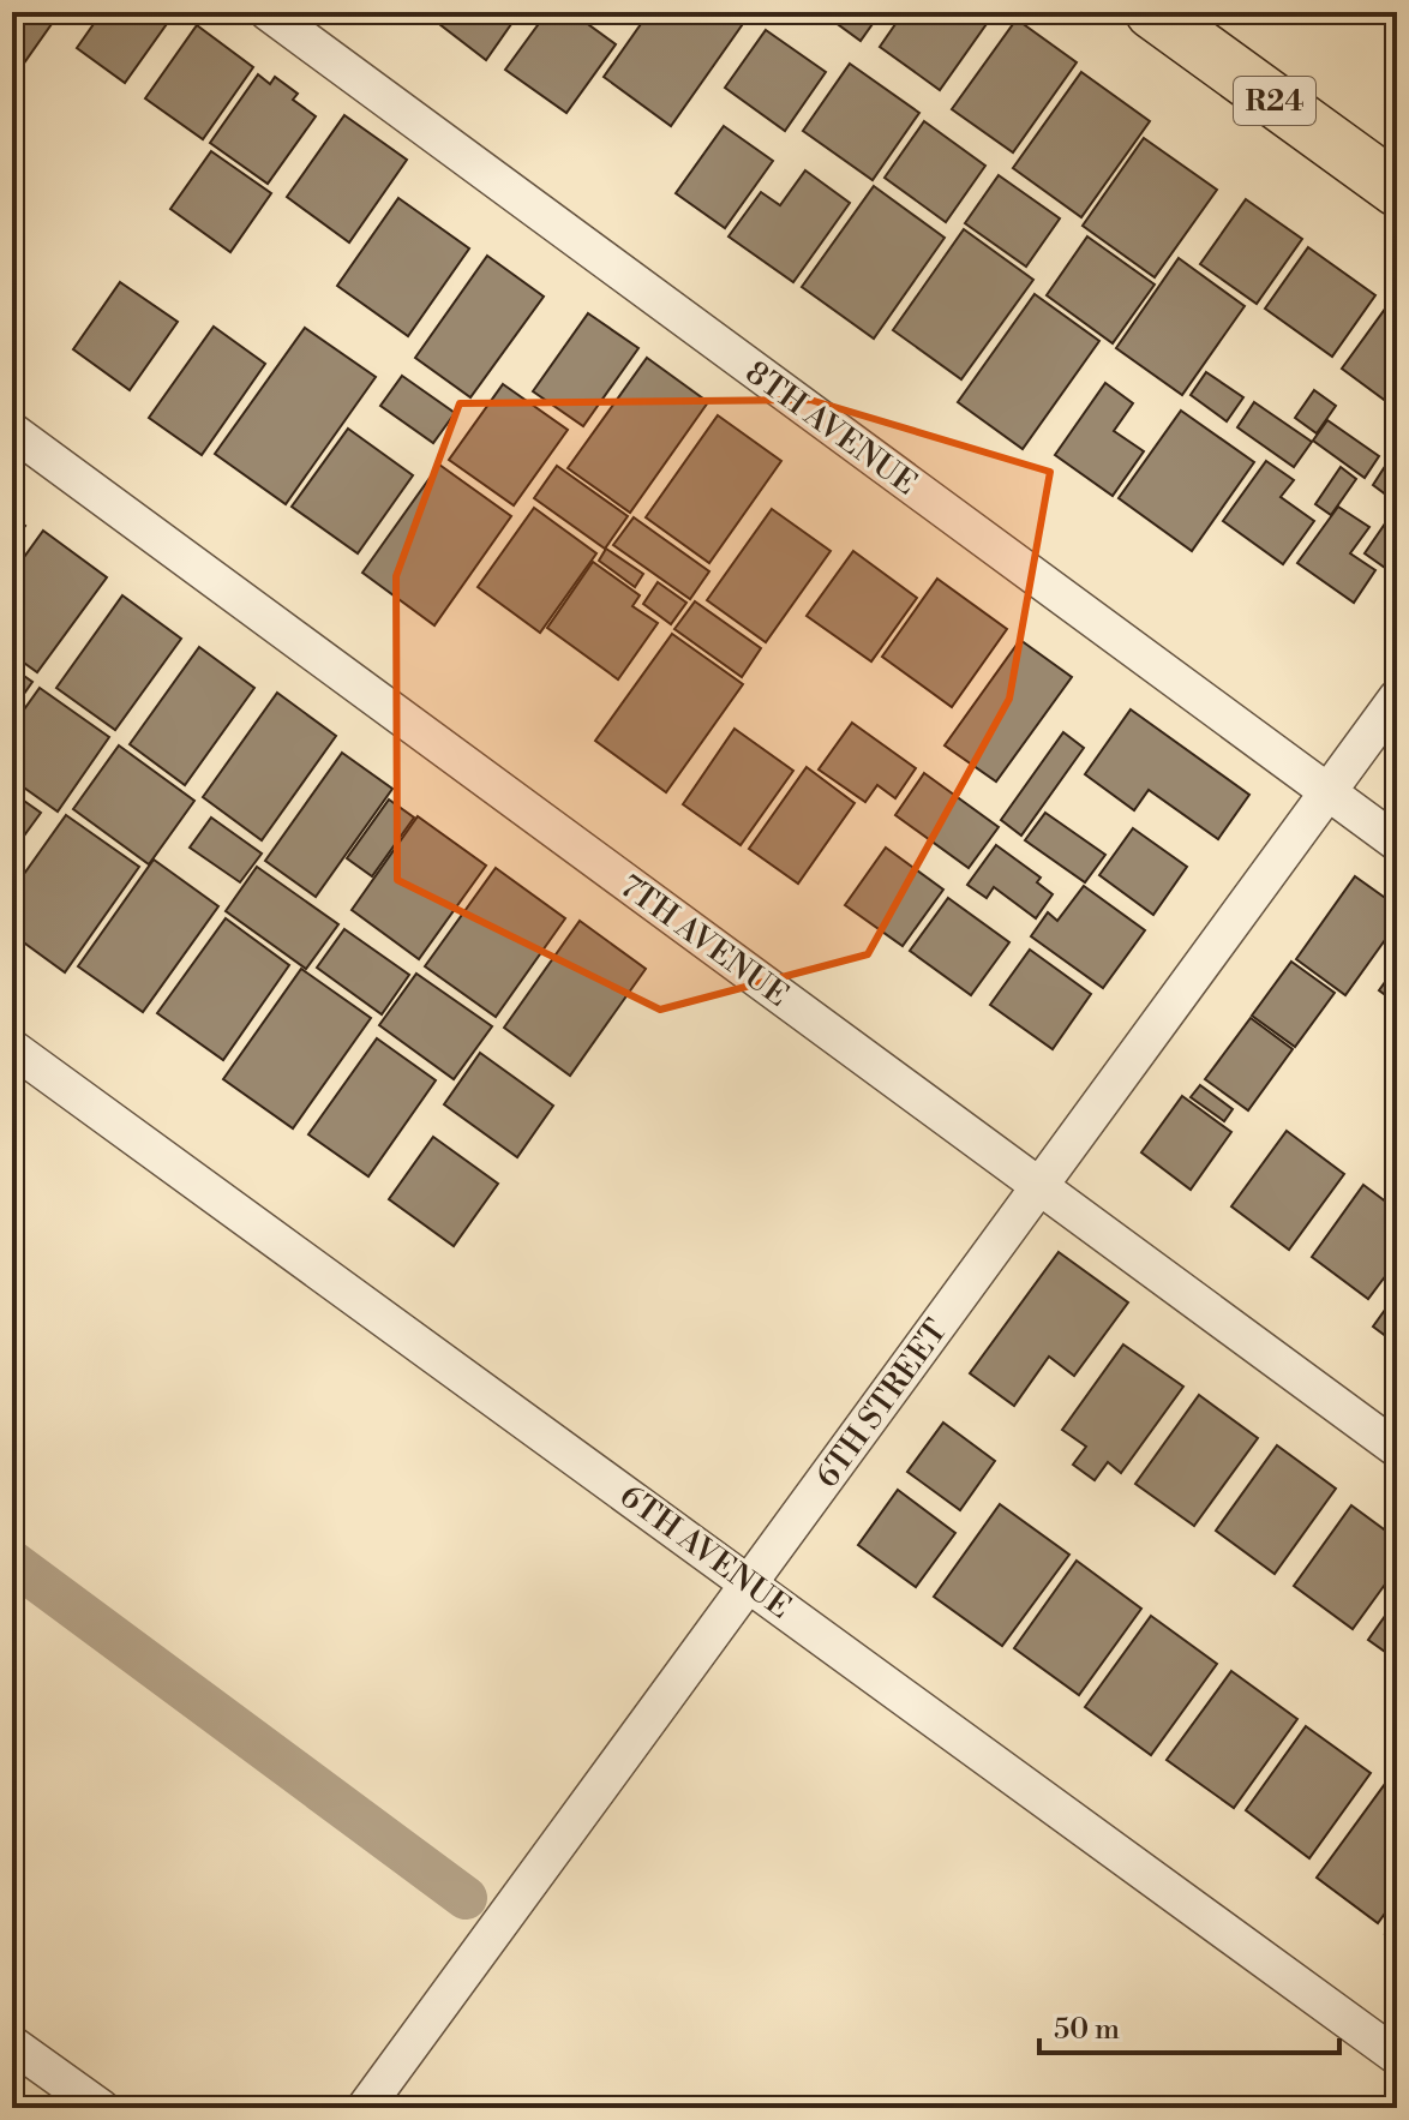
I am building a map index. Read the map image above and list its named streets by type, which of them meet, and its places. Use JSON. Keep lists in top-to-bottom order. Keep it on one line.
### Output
{"streets":{"main road":["R24"],"street":["8TH AVENUE","7TH AVENUE","6TH STREET","6TH AVENUE"]},"crossings":[["8TH AVENUE","6TH STREET"],["7TH AVENUE","6TH STREET"],["6TH STREET","6TH AVENUE"]],"scale_bar":"50 m"}
